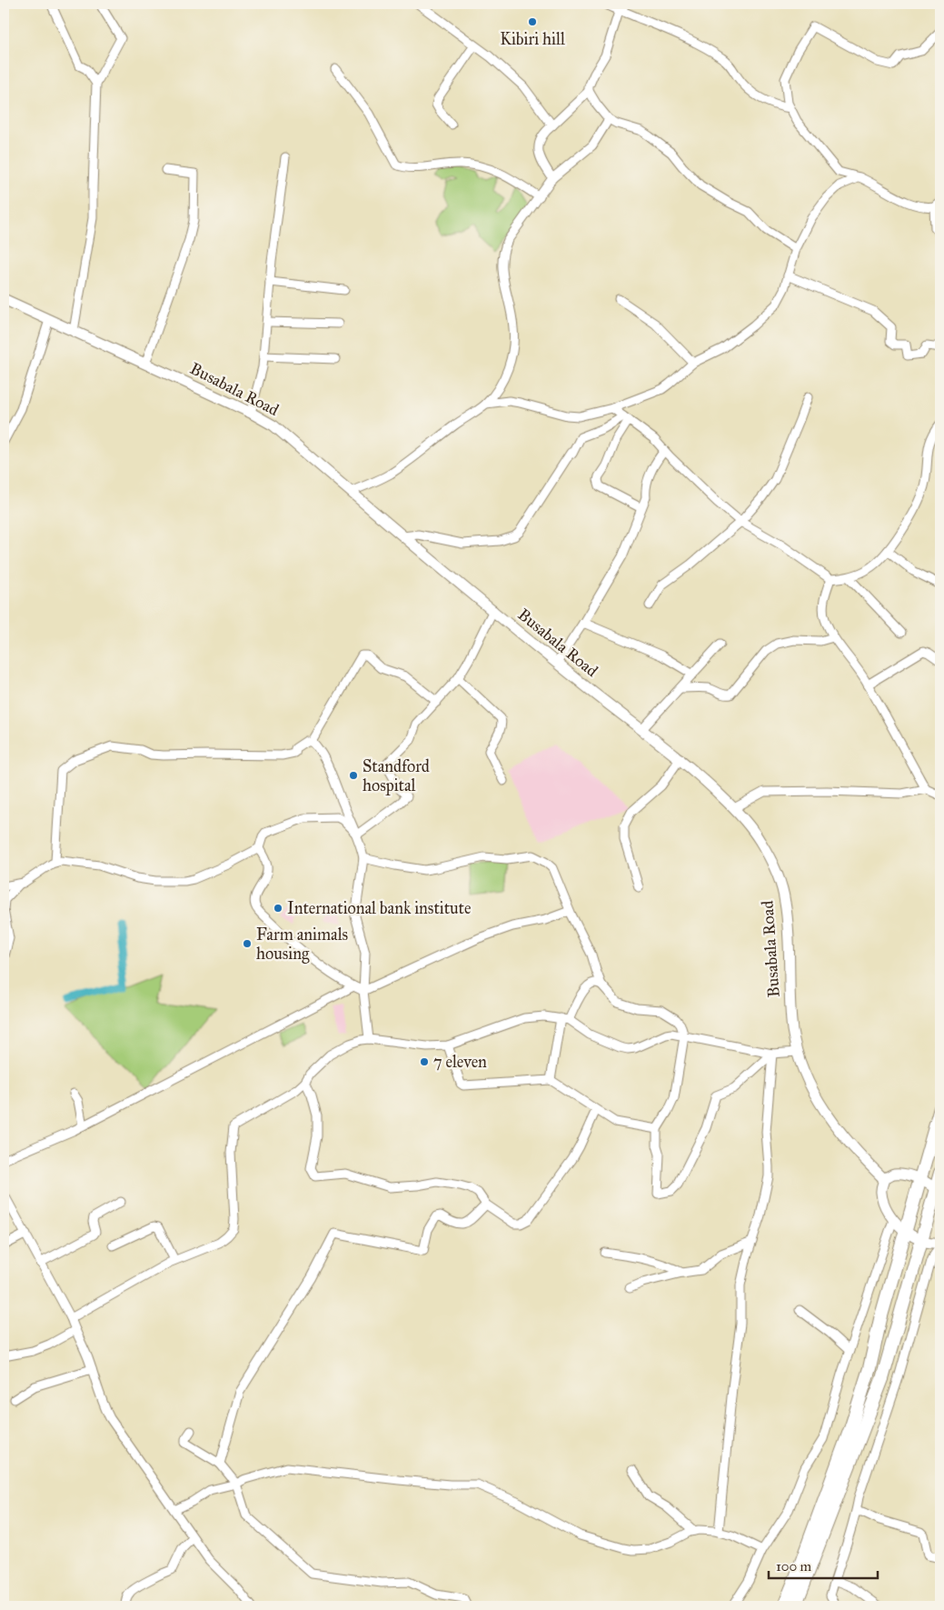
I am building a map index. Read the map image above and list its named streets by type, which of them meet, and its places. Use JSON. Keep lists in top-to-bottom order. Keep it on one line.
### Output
{"streets":{"street":["Busabala Road"]},"places":["Kibiri hill","Standford hospital","International bank institute","Farm animals housing","7 eleven"],"scale_bar":"100 m"}
